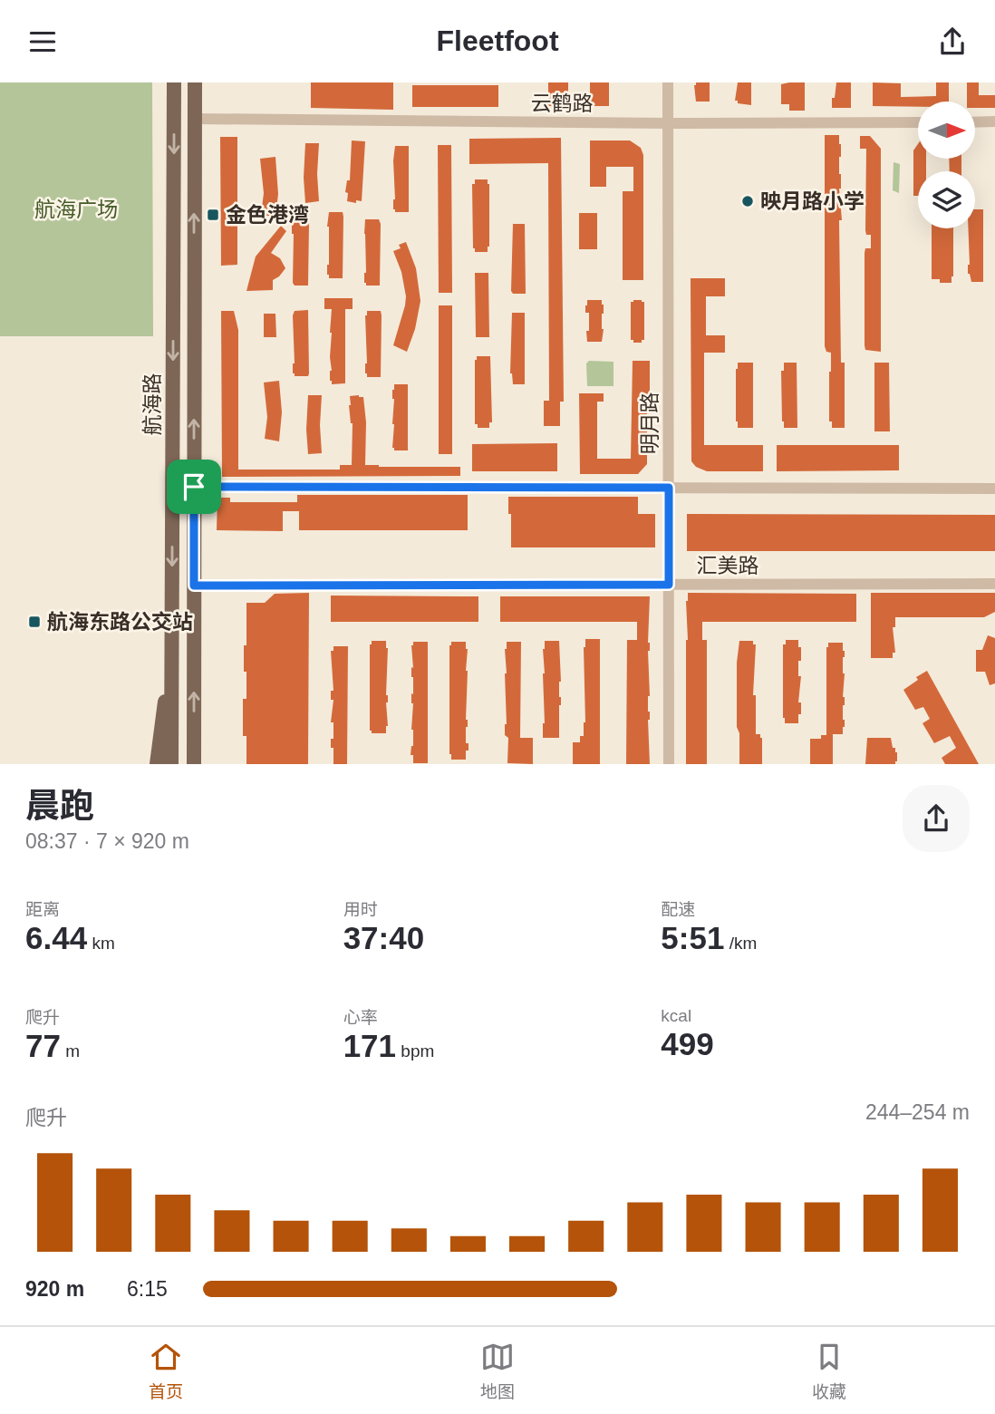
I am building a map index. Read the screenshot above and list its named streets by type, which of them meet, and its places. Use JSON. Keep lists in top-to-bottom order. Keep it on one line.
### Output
{"streets":{"main road":["航海路"],"street":["云鹤路","明月路","汇美路"]},"crossings":[["云鹤路","航海路"],["云鹤路","明月路"],["航海路","汇美路"],["明月路","汇美路"]],"parks":["航海广场"],"places":{"other":["映月路小学"],"transit":["金色港湾","航海东路公交站"]},"north":"right","page":{"header":"Fleetfoot","heading":["晨跑","08:37 · 7 × 920 m"],"stats":[["距离","6.44 km"],["用时","37:40"],["配速","5:51 /km"],["爬升","77 m"],["心率","171 bpm"],["kcal","499"]],"chart":["爬升","244–254 m"],"list":[{"name":"920 m","note":"6:15"}],"tabs":["首页","地图","收藏"]}}
